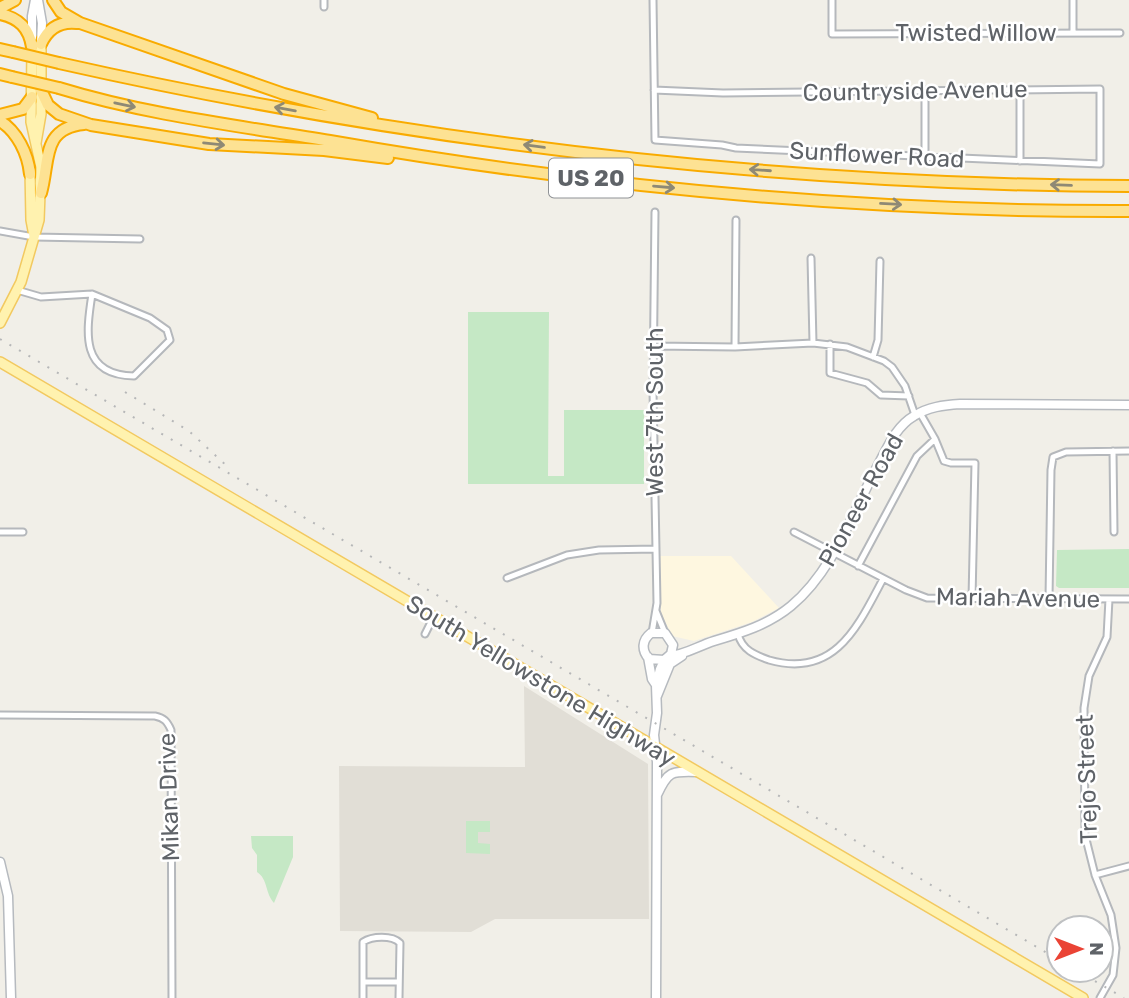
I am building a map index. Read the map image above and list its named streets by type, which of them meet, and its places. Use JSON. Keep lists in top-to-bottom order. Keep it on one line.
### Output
{"streets":{"highway":["US 20"],"main road":["South Yellowstone Highway"],"street":["Twisted Willow","Countryside Avenue","Sunflower Road","West 7th South","Pioneer Road","Mariah Avenue","Trejo Street","Mikan Drive"]},"crossings":[["Countryside Avenue","Sunflower Road"],["West 7th South","Pioneer Road"],["Pioneer Road","Mariah Avenue"],["Mariah Avenue","Trejo Street"]],"north":"right"}
